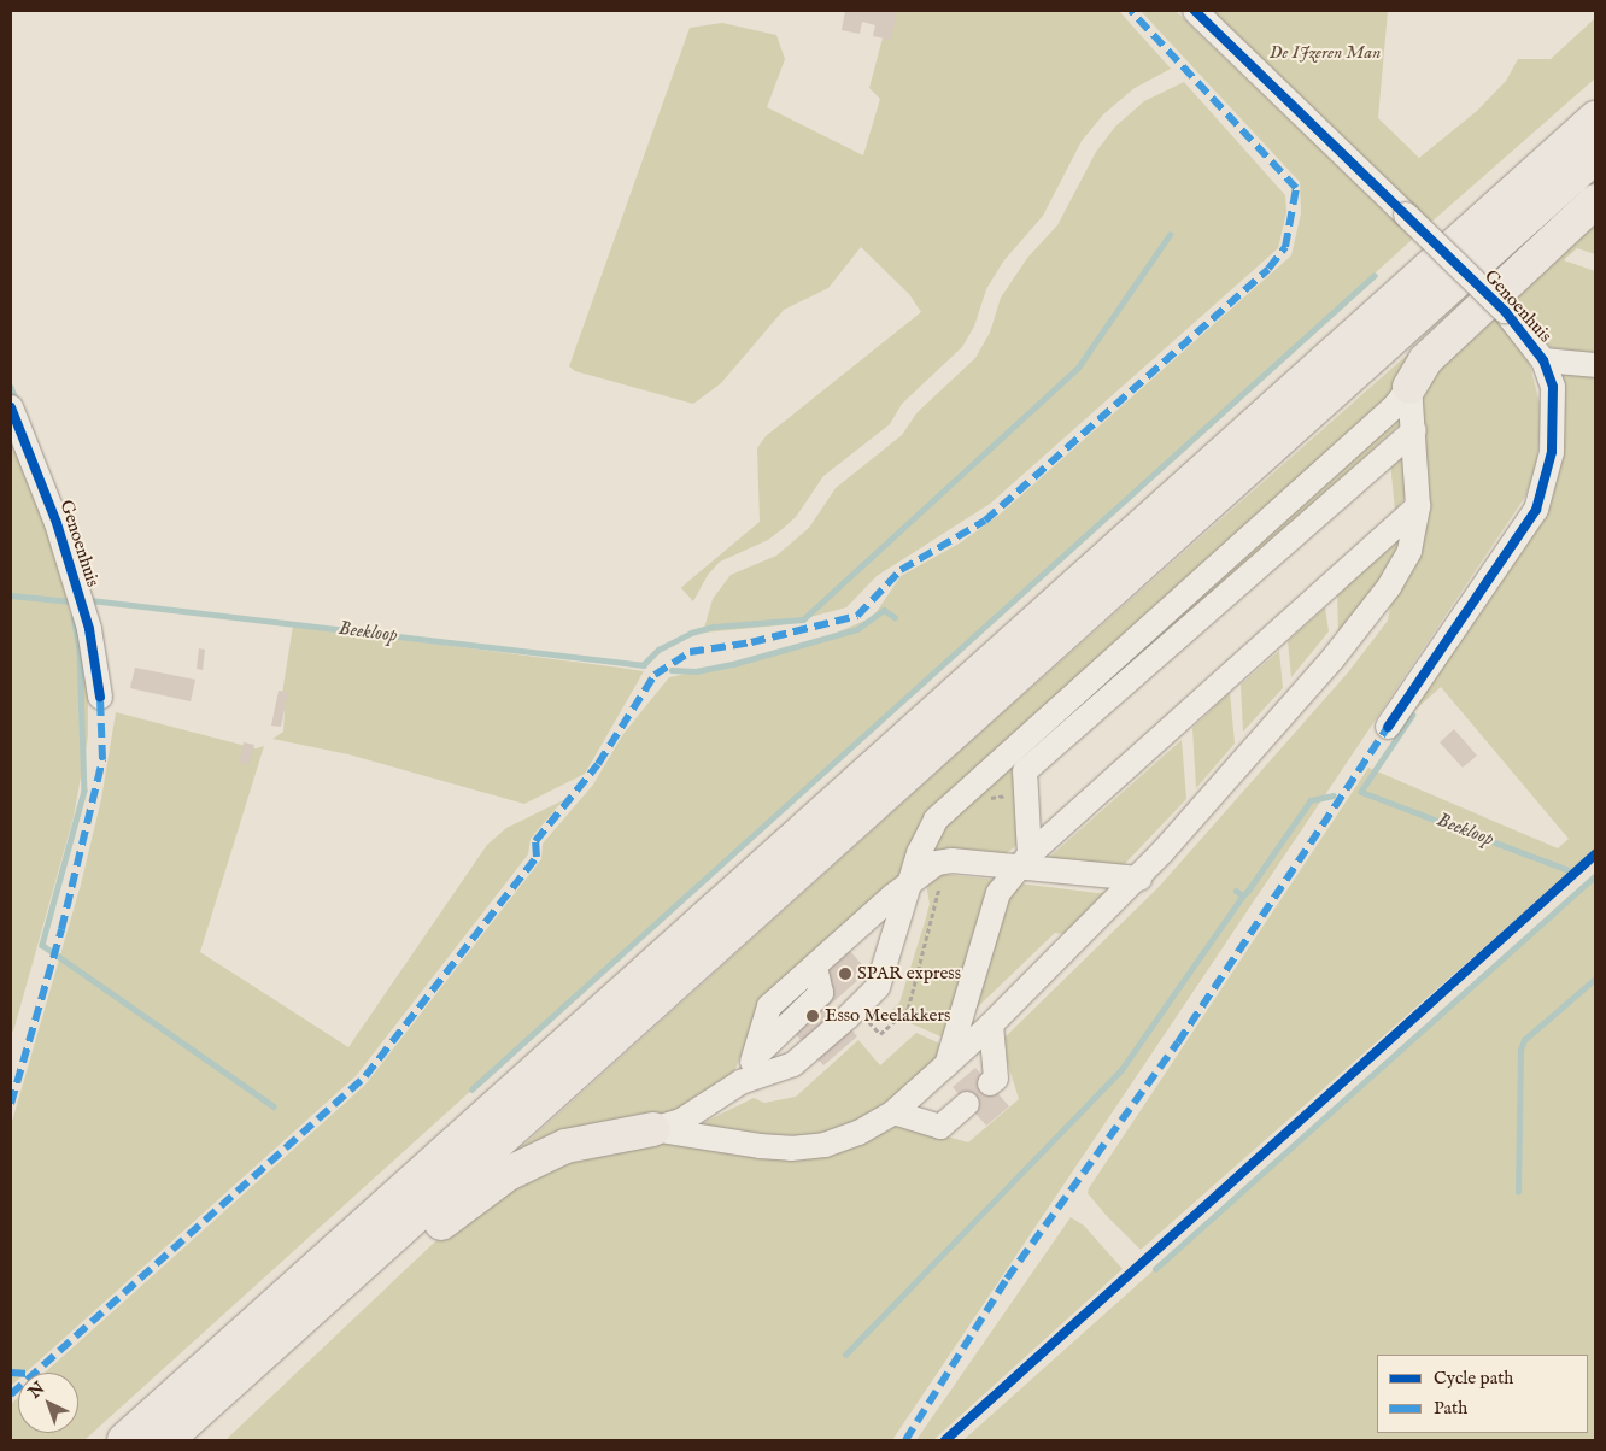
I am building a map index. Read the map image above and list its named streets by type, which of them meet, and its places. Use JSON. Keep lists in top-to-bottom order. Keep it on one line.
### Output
{"streets":{"street":["Genoenhuis"]},"water":["Beekloop"],"parks":["De IJzeren Man"],"places":["SPAR express","Esso Meelakkers"],"legend":["Cycle path","Path"],"north":"top left"}
